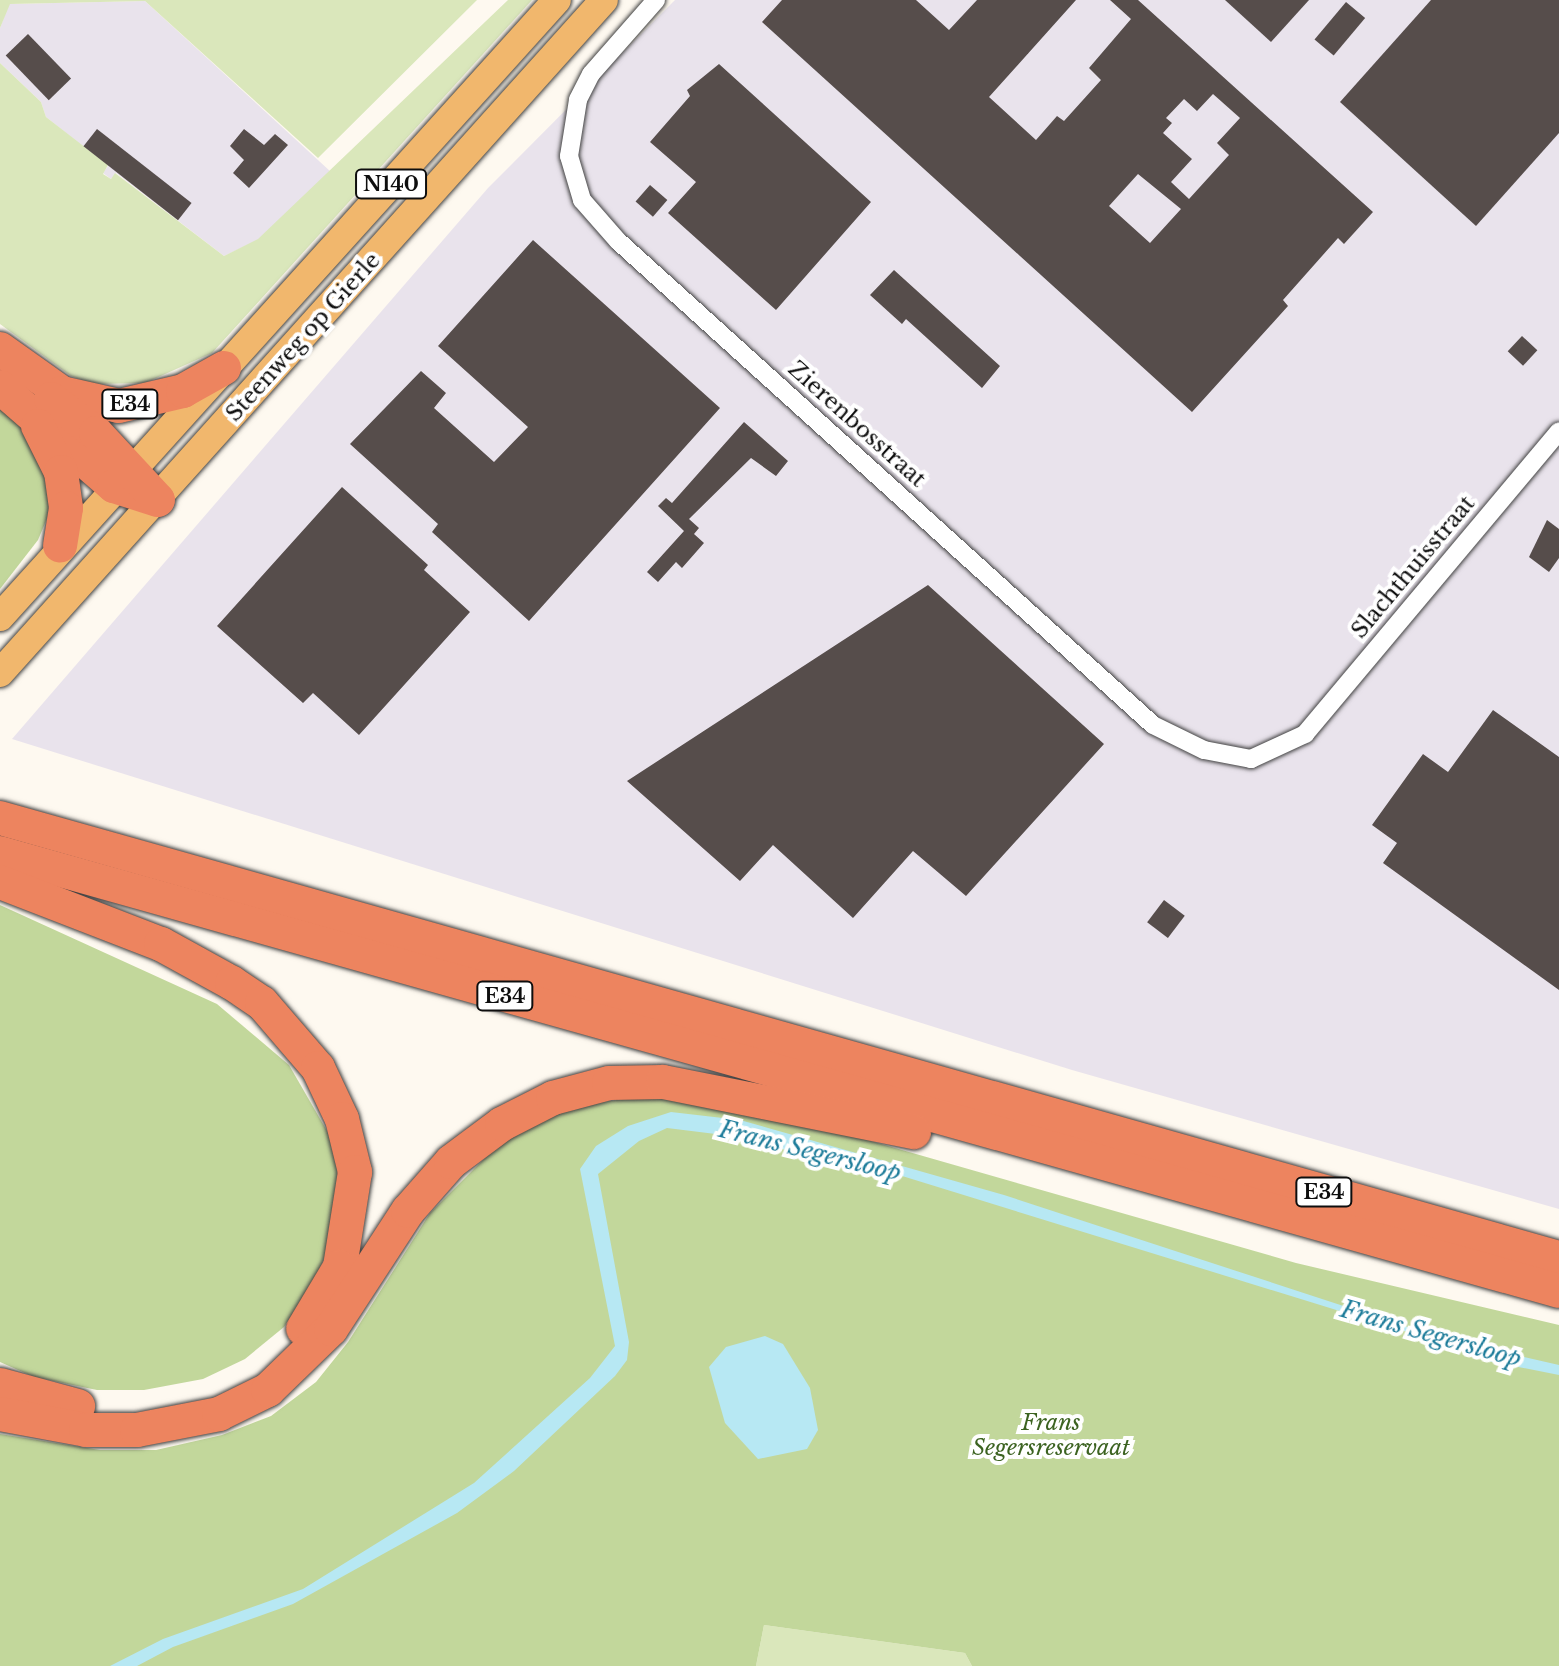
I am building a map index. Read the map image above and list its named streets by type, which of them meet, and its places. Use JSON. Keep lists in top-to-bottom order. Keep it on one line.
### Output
{"streets":{"highway":["E34"],"main road":["N140","Steenweg op Gierle"],"street":["Zierenbosstraat","Slachthuisstraat"]},"crossings":[["Steenweg op Gierle","E34"],["Zierenbosstraat","Slachthuisstraat"]],"water":["Frans Segersloop"],"parks":["Frans Segersreservaat"]}
